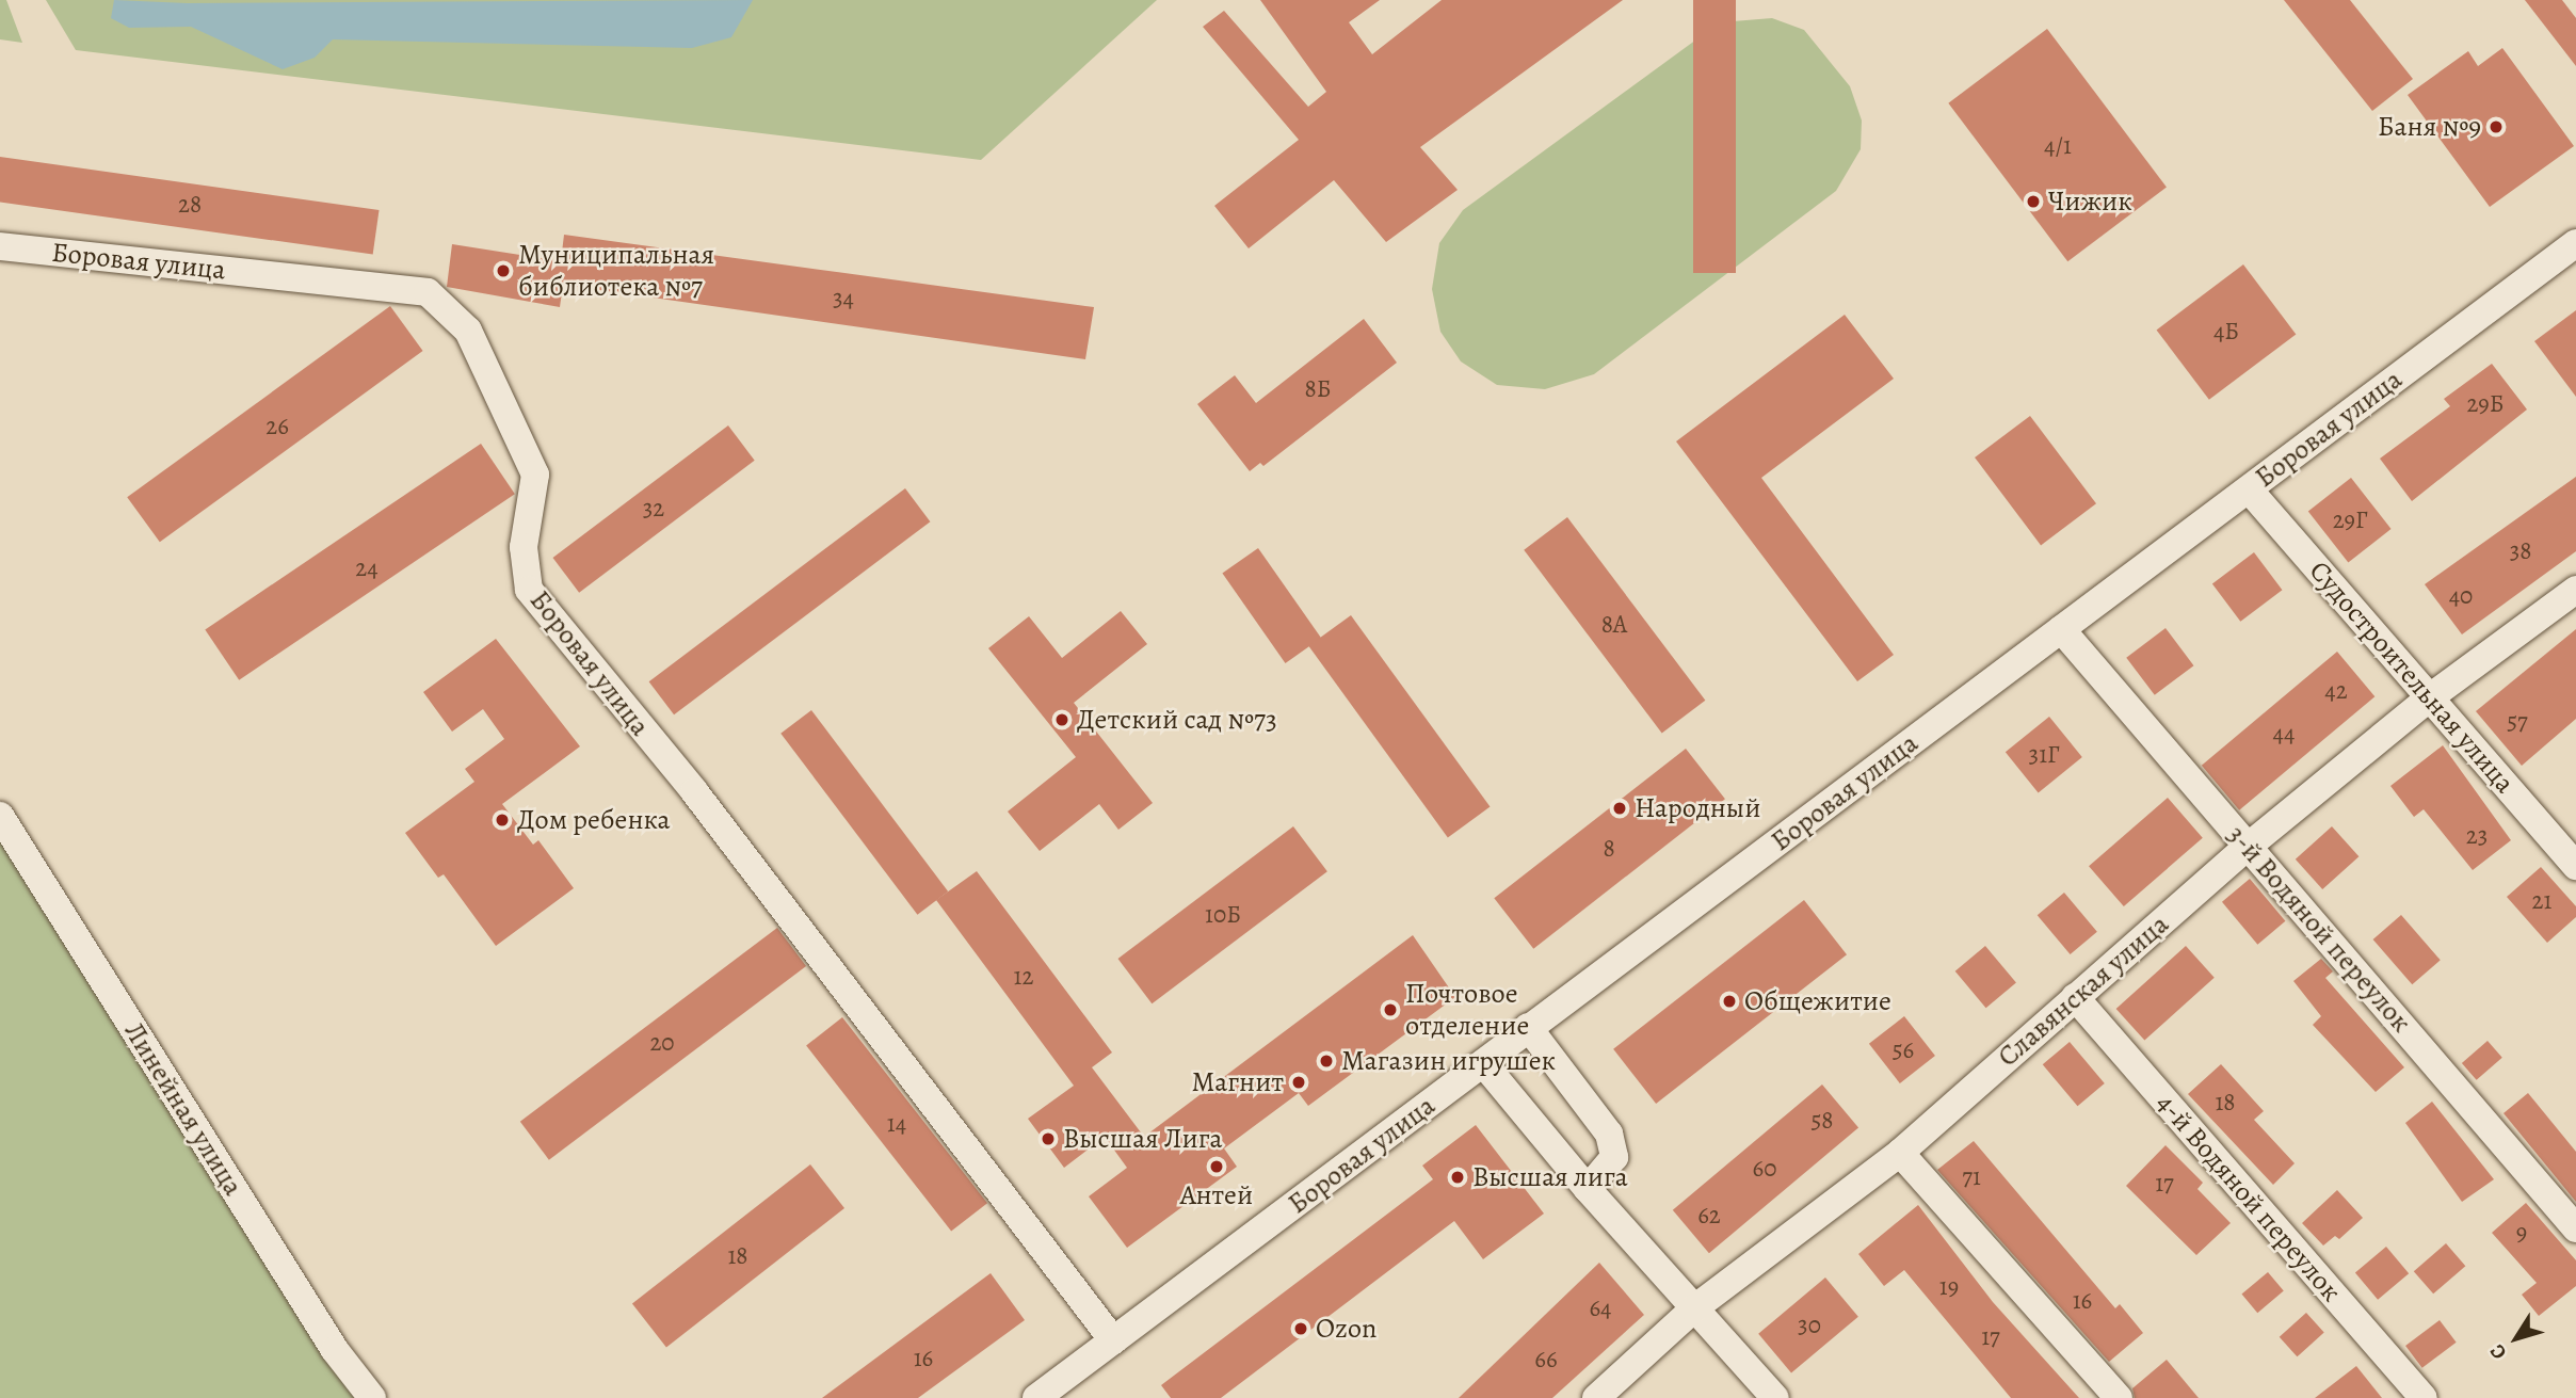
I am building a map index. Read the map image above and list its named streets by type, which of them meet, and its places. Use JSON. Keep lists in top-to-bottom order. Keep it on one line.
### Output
{"streets":{"street":["Боровая улица","Судостроительная улица","3-й Водяной переулок","Славянская улица","Линейная улица","4-й Водяной переулок"]},"crossings":[["Боровая улица","Судостроительная улица"],["Боровая улица","3-й Водяной переулок"],["Судостроительная улица","Славянская улица"],["3-й Водяной переулок","Славянская улица"],["Славянская улица","4-й Водяной переулок"]],"places":["Баня №9","Чижик","Муниципальная библиотека №7","Детский сад №73","Народный","Дом ребенка","Общежитие","Почтовое отделение","Магазин игрушек","Магнит","Высшая Лига","Антей","Высшая лига","Ozon"],"house_numbers":["4/1","28","34","4Б","8Б","29Б","26","32","29Г","38","24","40","8А","42","57","44","31Г","23","8","21","10Б","12","20","56","18","58","14","60","71","17","62","9","18","19","16","64","30","17","16","66"],"north":"bottom left"}
